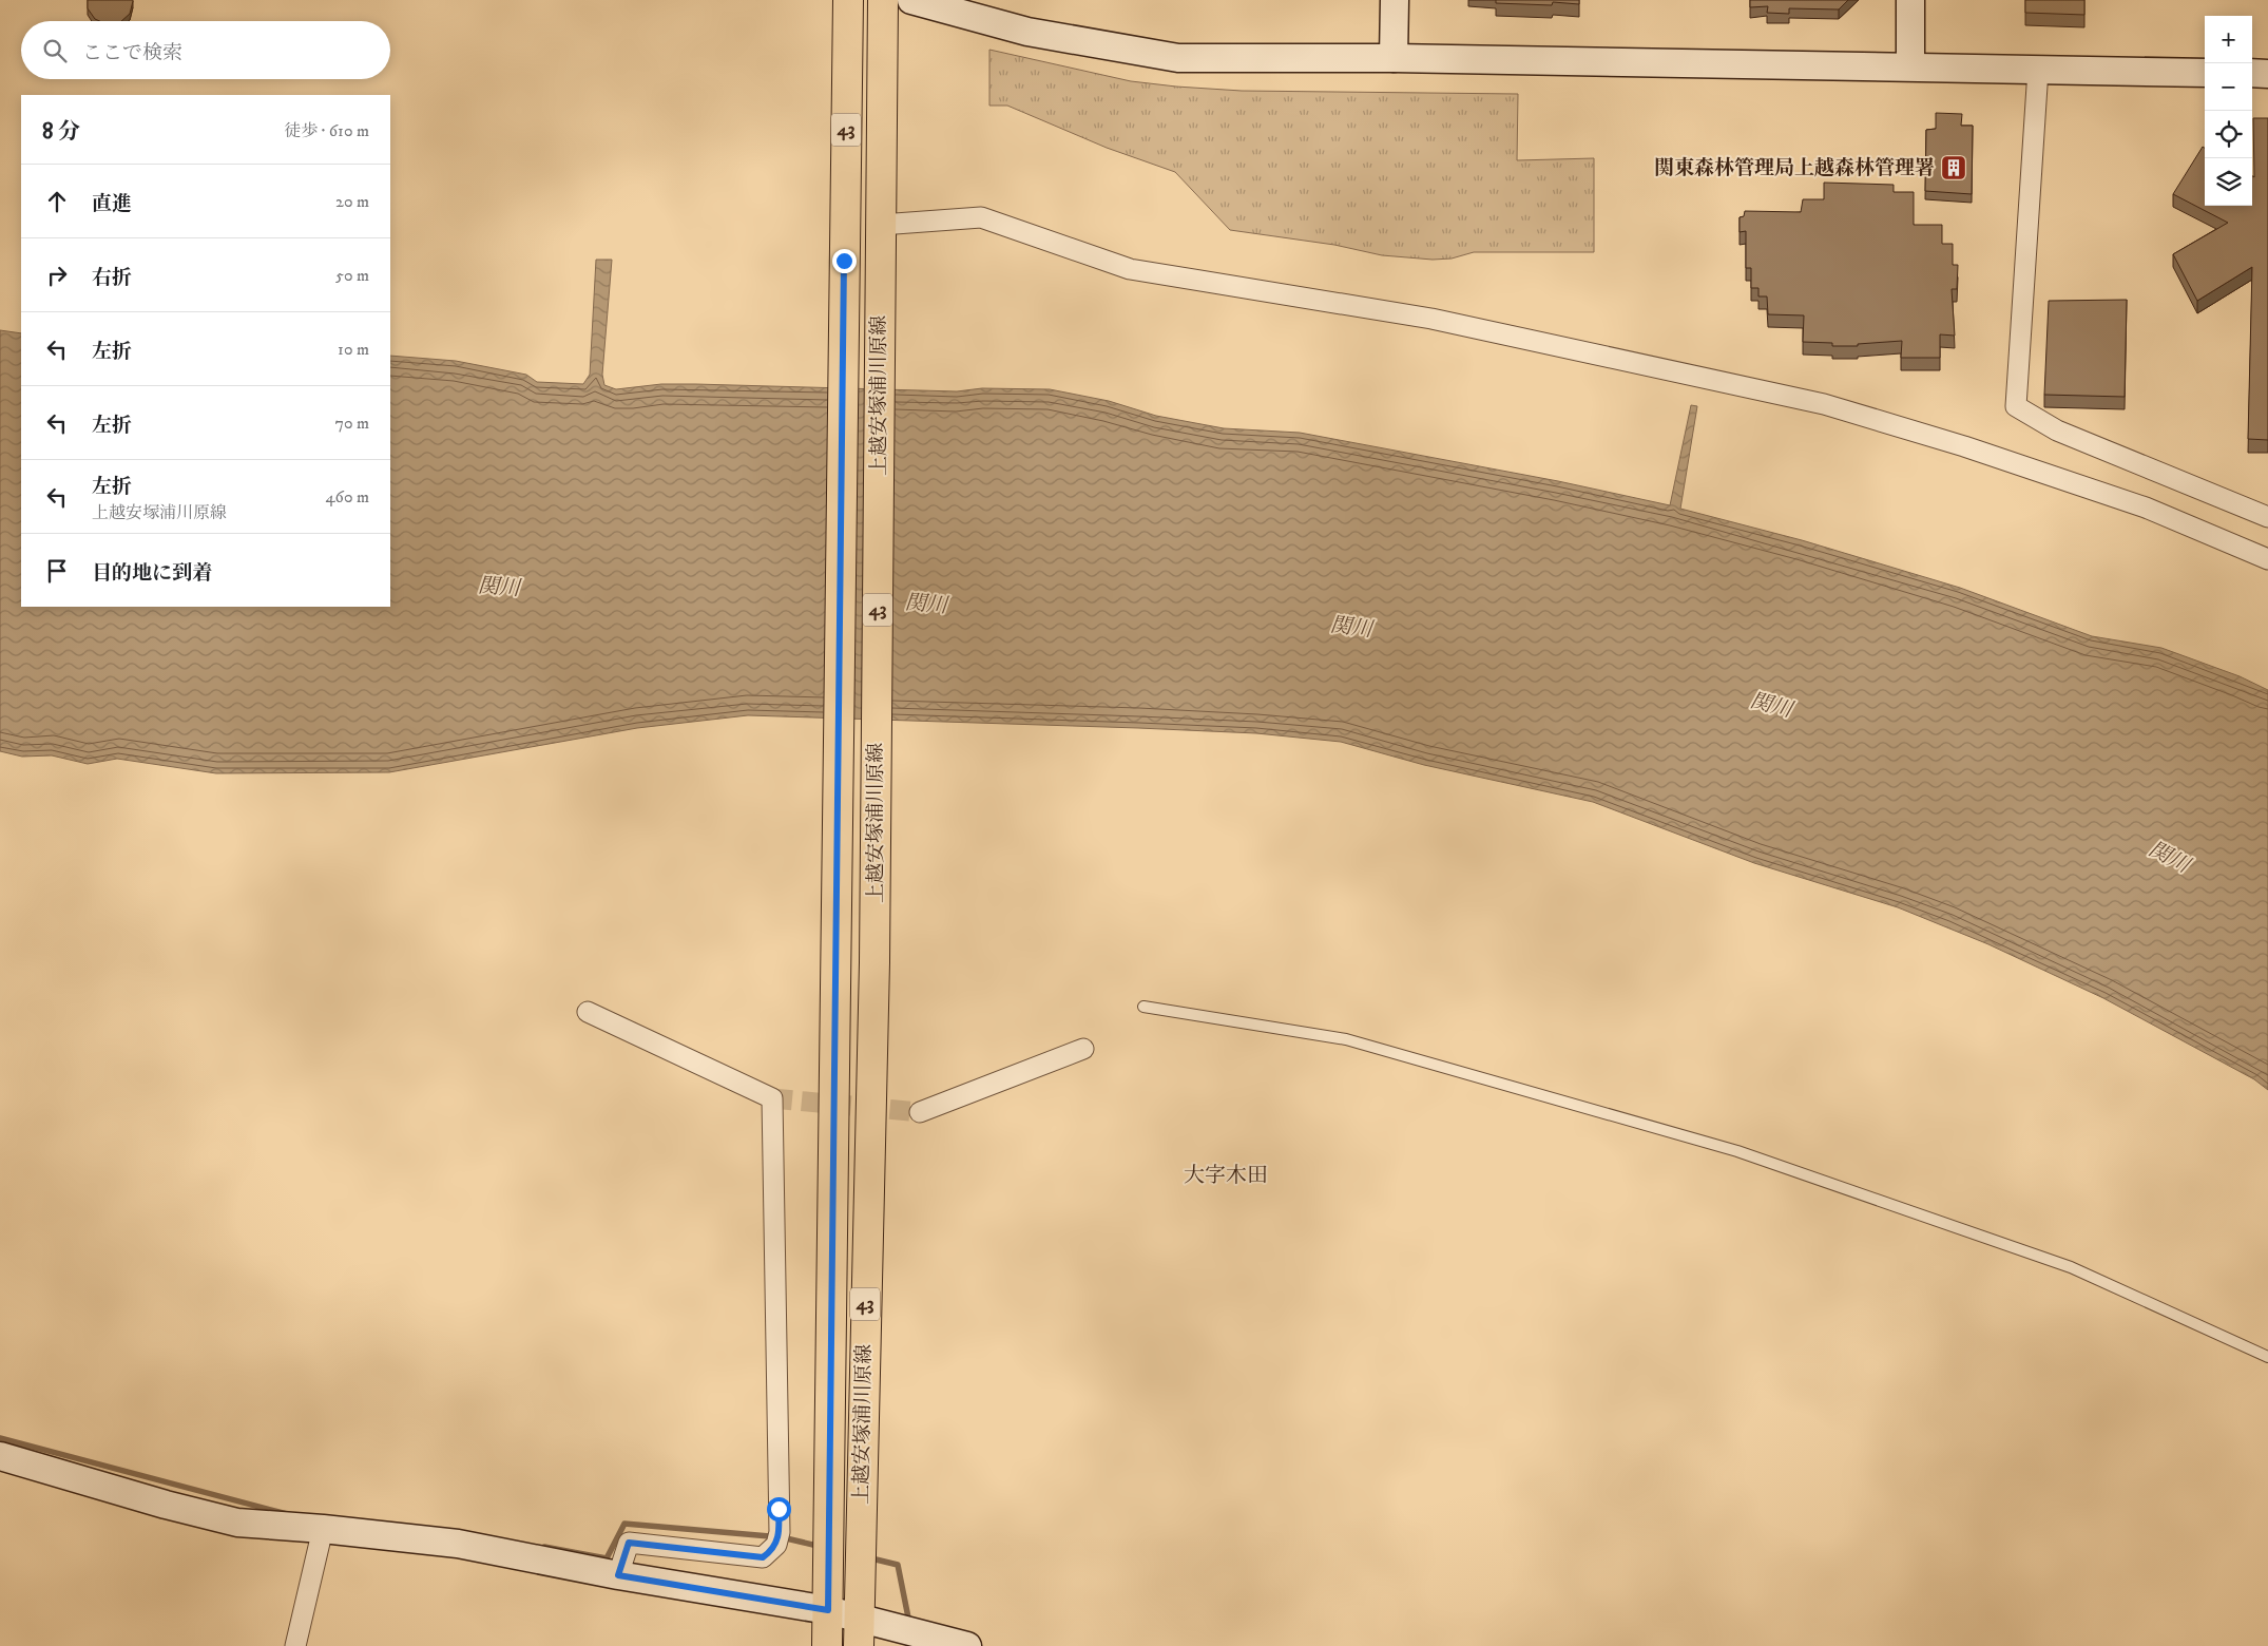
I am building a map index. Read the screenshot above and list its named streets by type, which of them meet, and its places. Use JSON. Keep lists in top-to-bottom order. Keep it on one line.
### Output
{"streets":{"main road":["43","上越安塚浦川原線"]},"districts":["大字木田"],"water":["関川"],"places":{"building":["関東森林管理局上越森林管理署"]},"page":{"map_buttons":["+","−"],"search":"ここで検索","heading":["8 分","徒歩 · 610 m"],"list":[["直進","20 m"],["右折","50 m"],["左折","10 m"],["左折","70 m"],["左折","上越安塚浦川原線","460 m"],"目的地に到着"]}}
